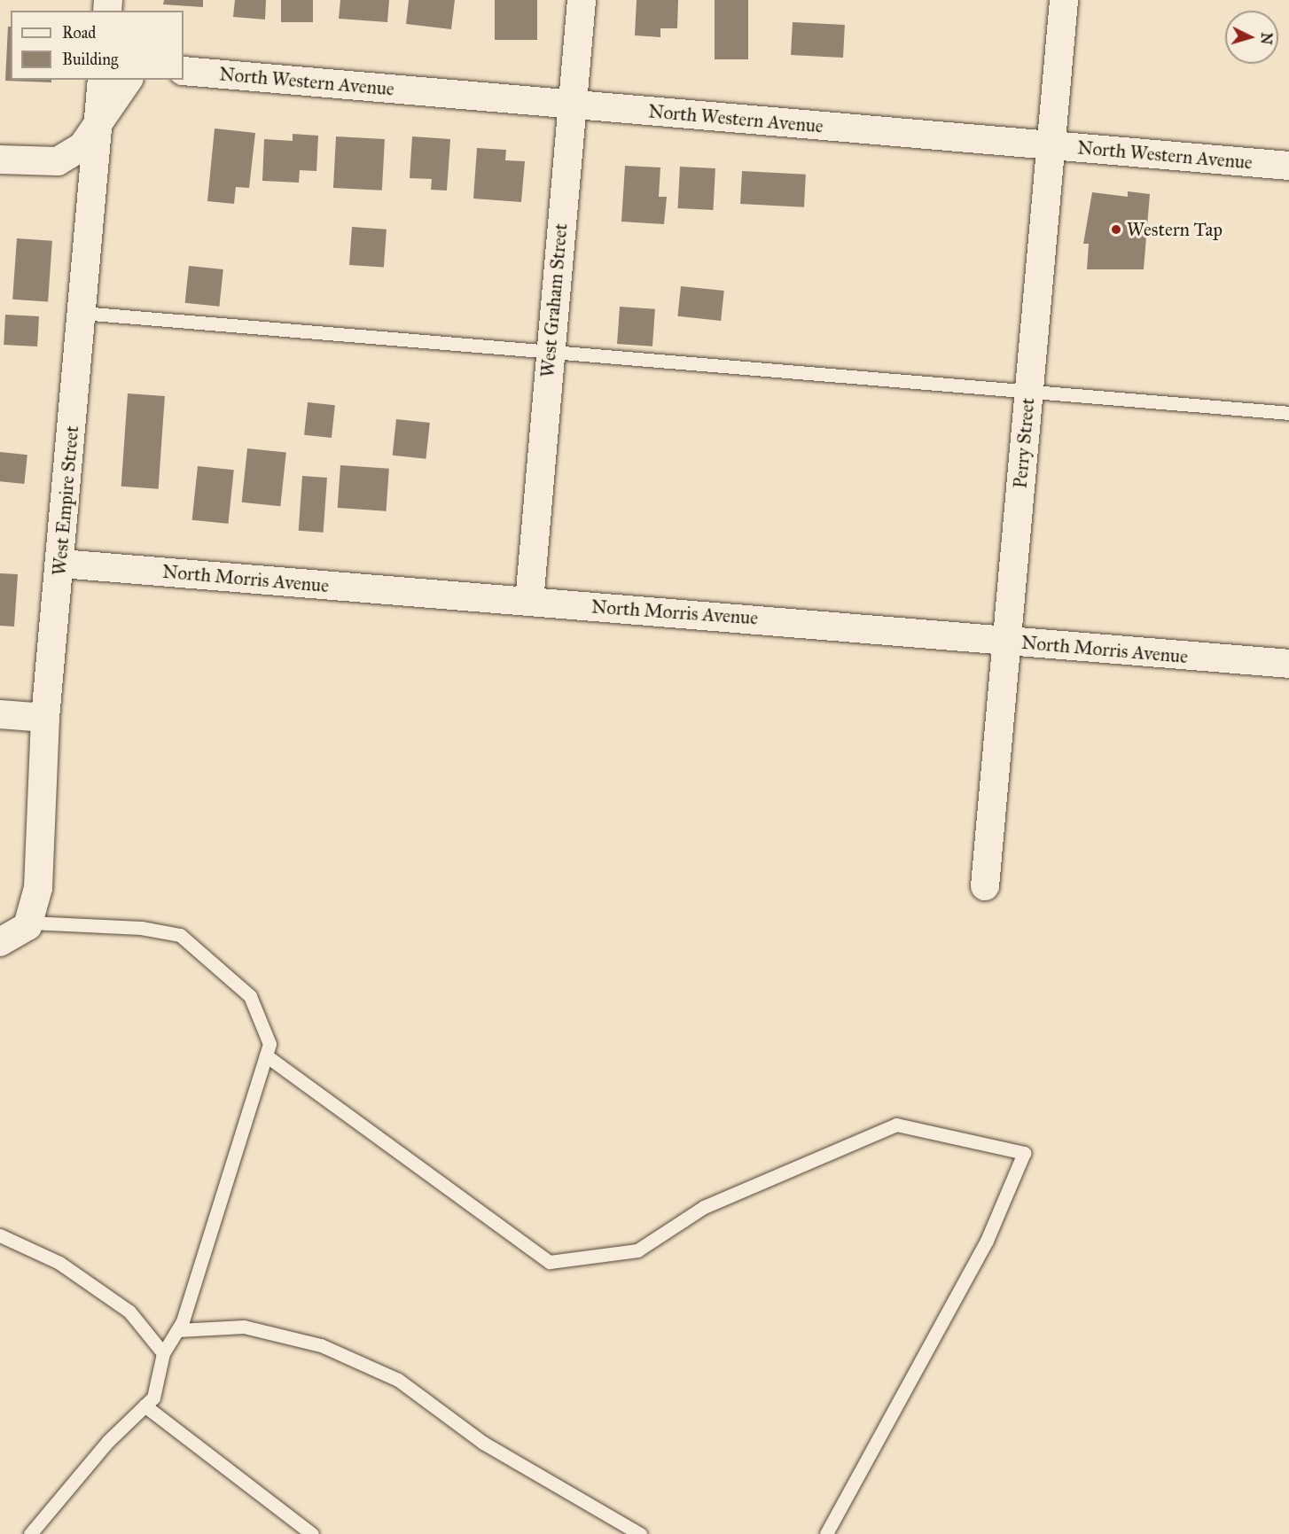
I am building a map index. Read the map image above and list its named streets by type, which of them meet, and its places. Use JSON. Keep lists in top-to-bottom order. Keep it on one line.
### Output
{"streets":{"street":["North Western Avenue","West Graham Street","Perry Street","West Empire Street","North Morris Avenue"]},"crossings":[["North Western Avenue","West Graham Street"],["North Western Avenue","Perry Street"],["West Graham Street","North Morris Avenue"],["Perry Street","North Morris Avenue"],["West Empire Street","North Morris Avenue"]],"places":["Western Tap"],"legend":["Road","Building"],"north":"right"}
